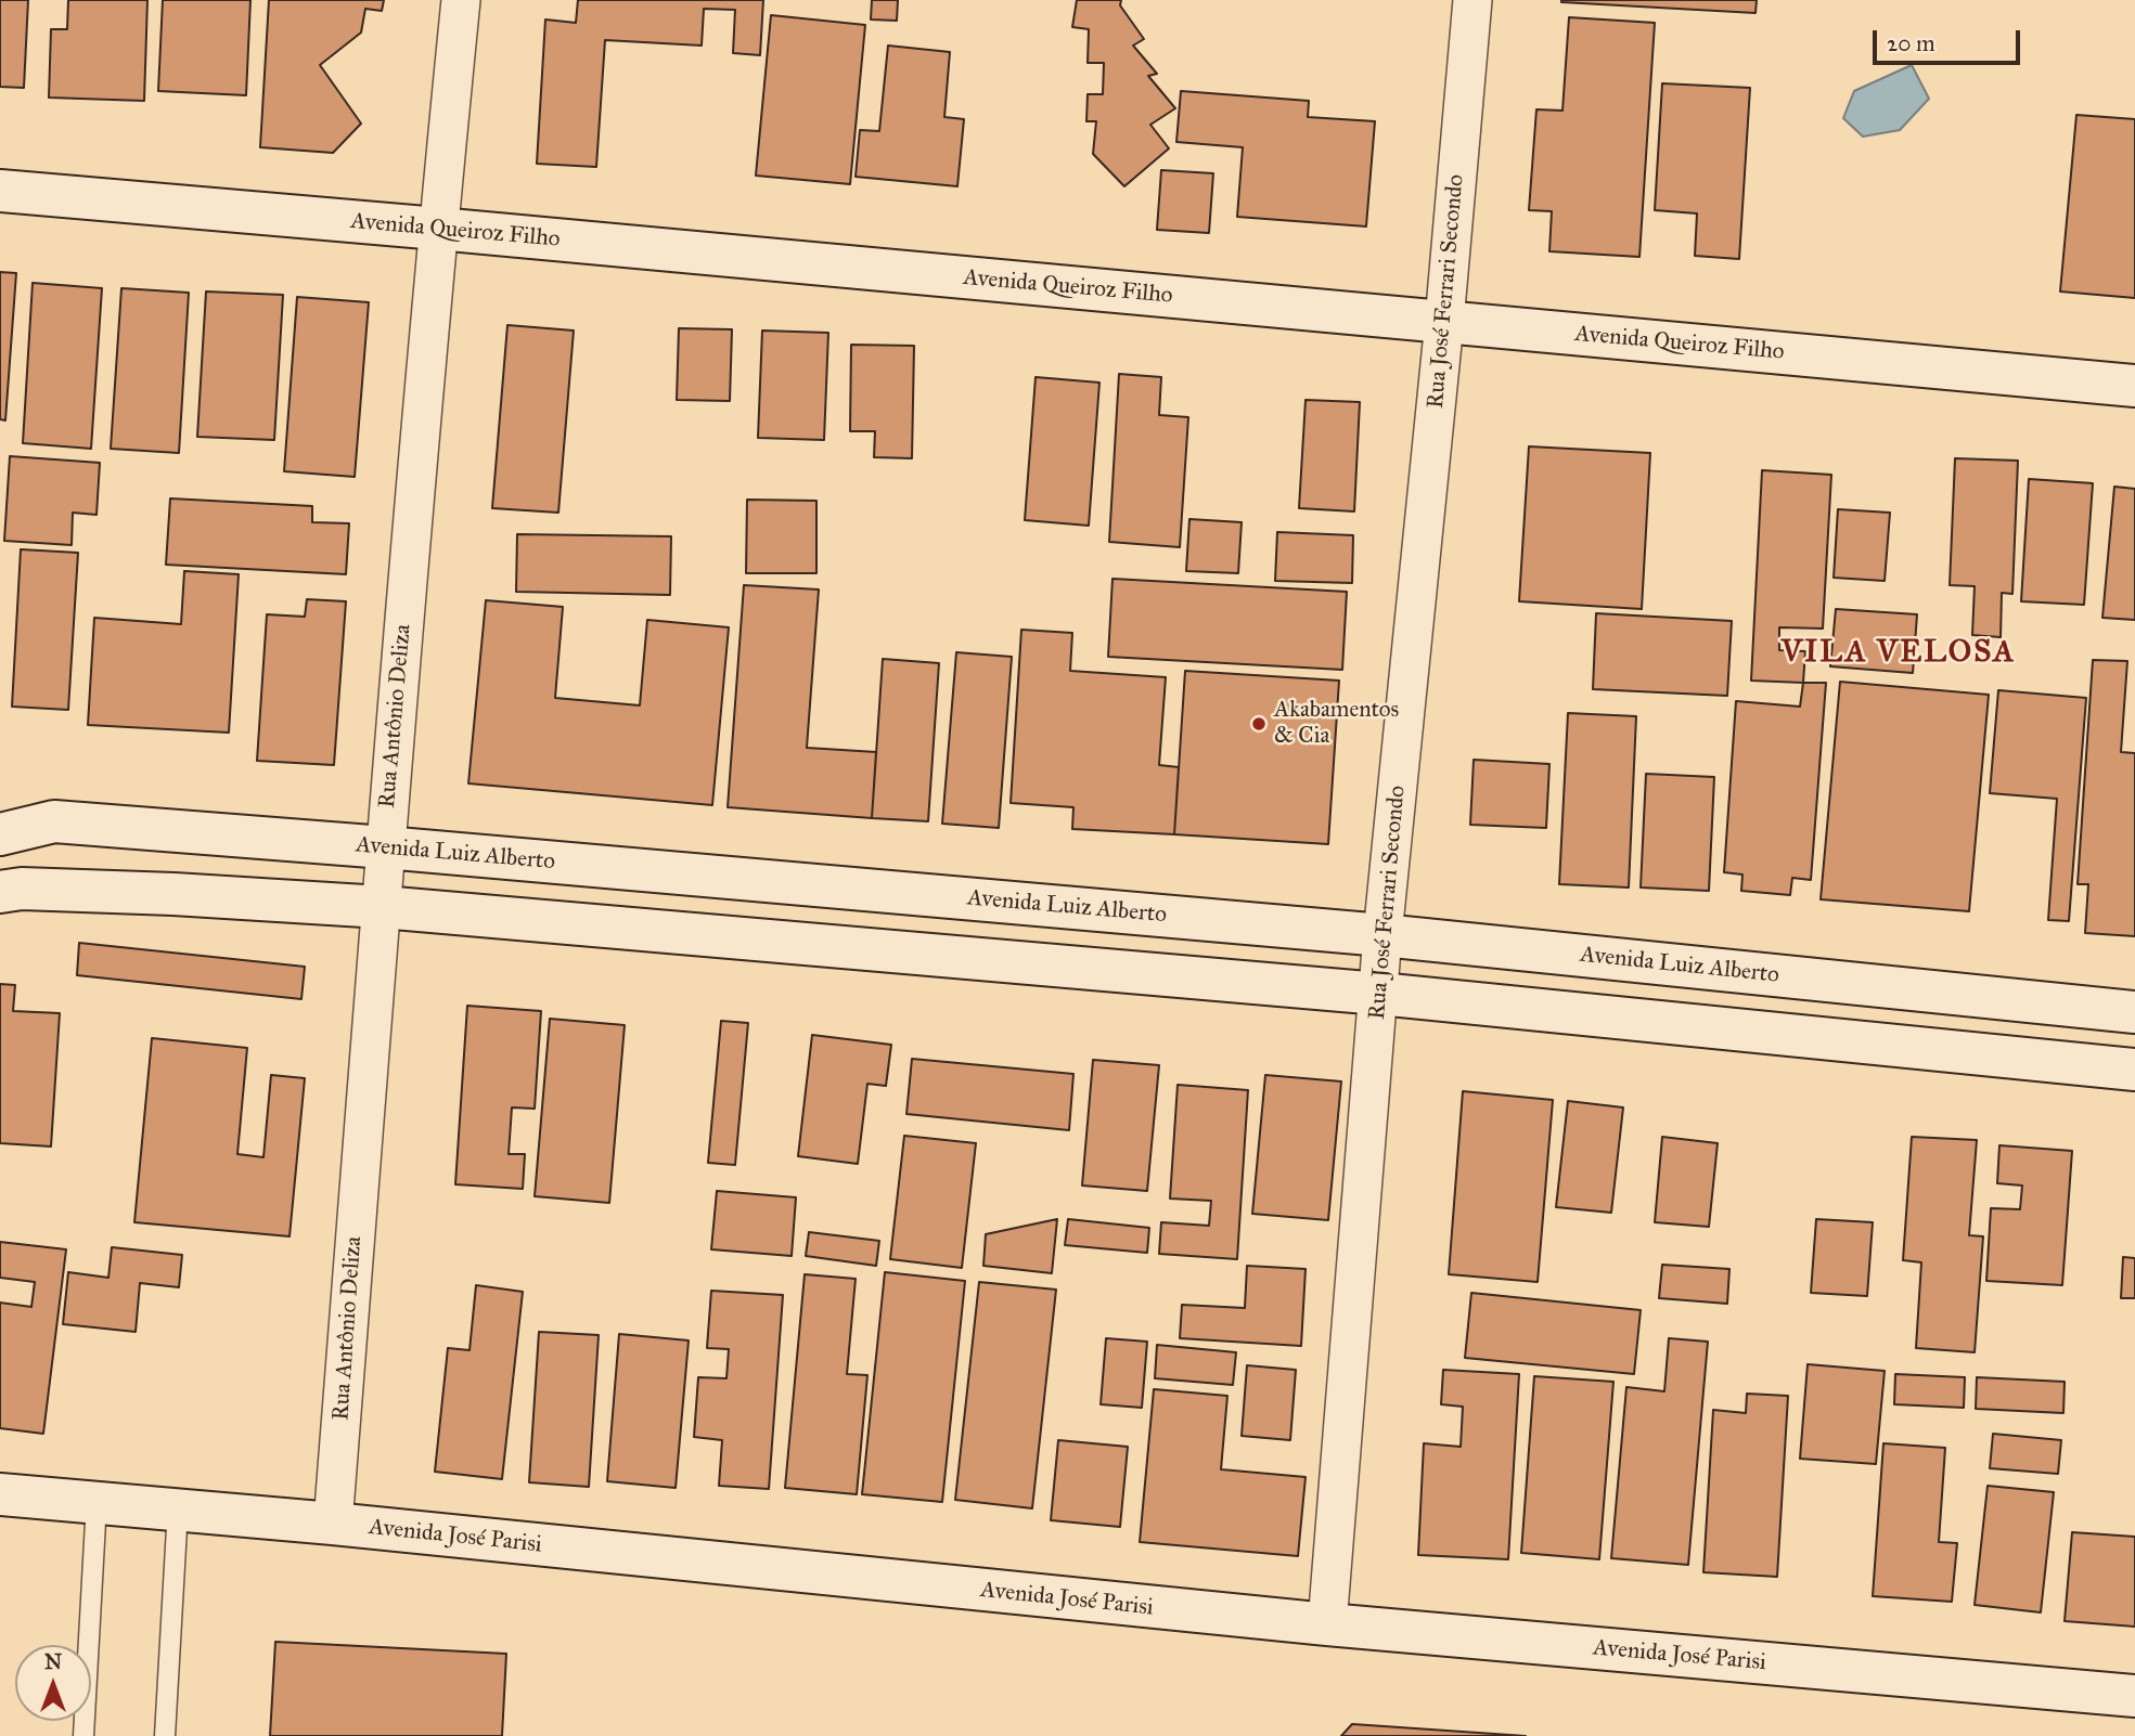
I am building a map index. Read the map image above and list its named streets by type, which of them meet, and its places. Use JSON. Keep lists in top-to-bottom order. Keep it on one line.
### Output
{"streets":{"street":["Avenida Queiroz Filho","Rua José Ferrari Secondo","Rua Antônio Deliza","Avenida Luiz Alberto","Avenida José Parisi"]},"crossings":[["Avenida Queiroz Filho","Rua José Ferrari Secondo"],["Avenida Queiroz Filho","Rua Antônio Deliza"],["Rua José Ferrari Secondo","Avenida Luiz Alberto"],["Rua José Ferrari Secondo","Avenida José Parisi"],["Rua Antônio Deliza","Avenida Luiz Alberto"],["Rua Antônio Deliza","Avenida José Parisi"]],"districts":["VILA VELOSA"],"places":["Akabamentos & Cia"],"scale_bar":"20 m","north":"top"}
